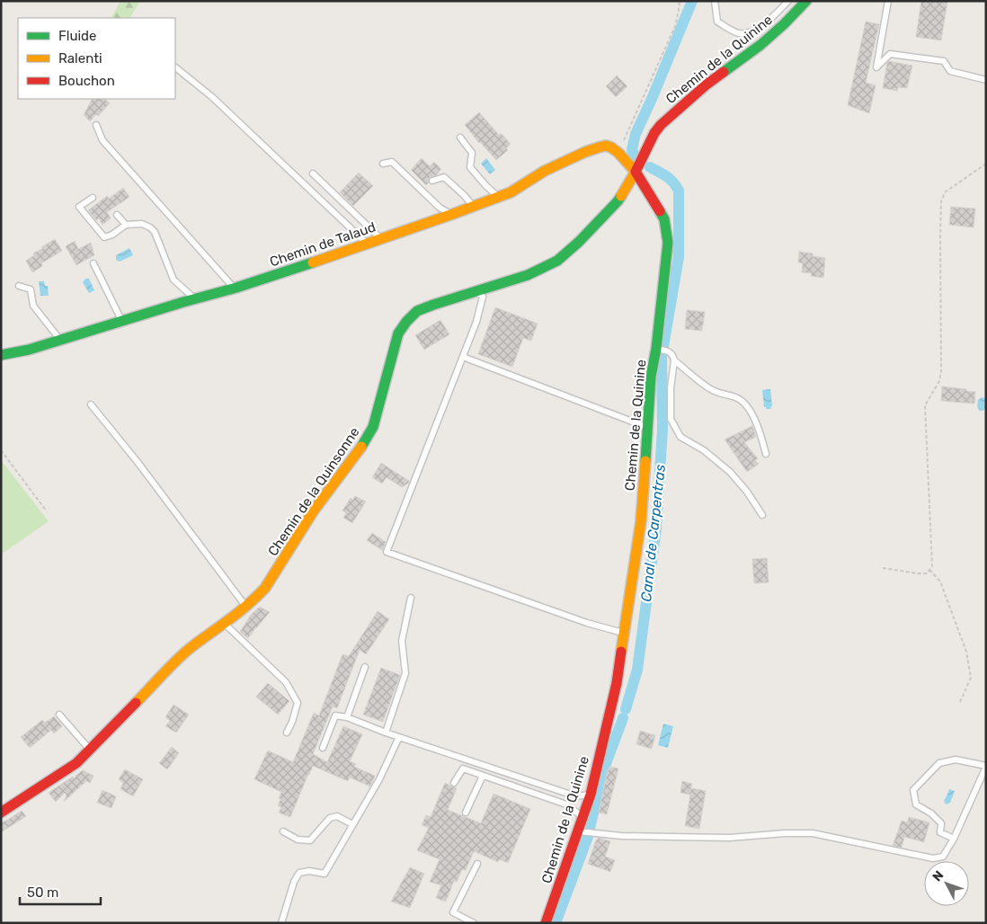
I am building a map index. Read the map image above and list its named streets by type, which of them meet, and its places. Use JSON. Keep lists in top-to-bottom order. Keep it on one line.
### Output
{"streets":{"street":["Chemin de la Quinine","Chemin de Talaud","Chemin de la Quinsonne"]},"crossings":[["Chemin de la Quinine","Chemin de la Quinsonne"]],"water":["Canal de Carpentras"],"legend":["Fluide","Ralenti","Bouchon"],"scale_bar":"50 m","north":"top left"}
